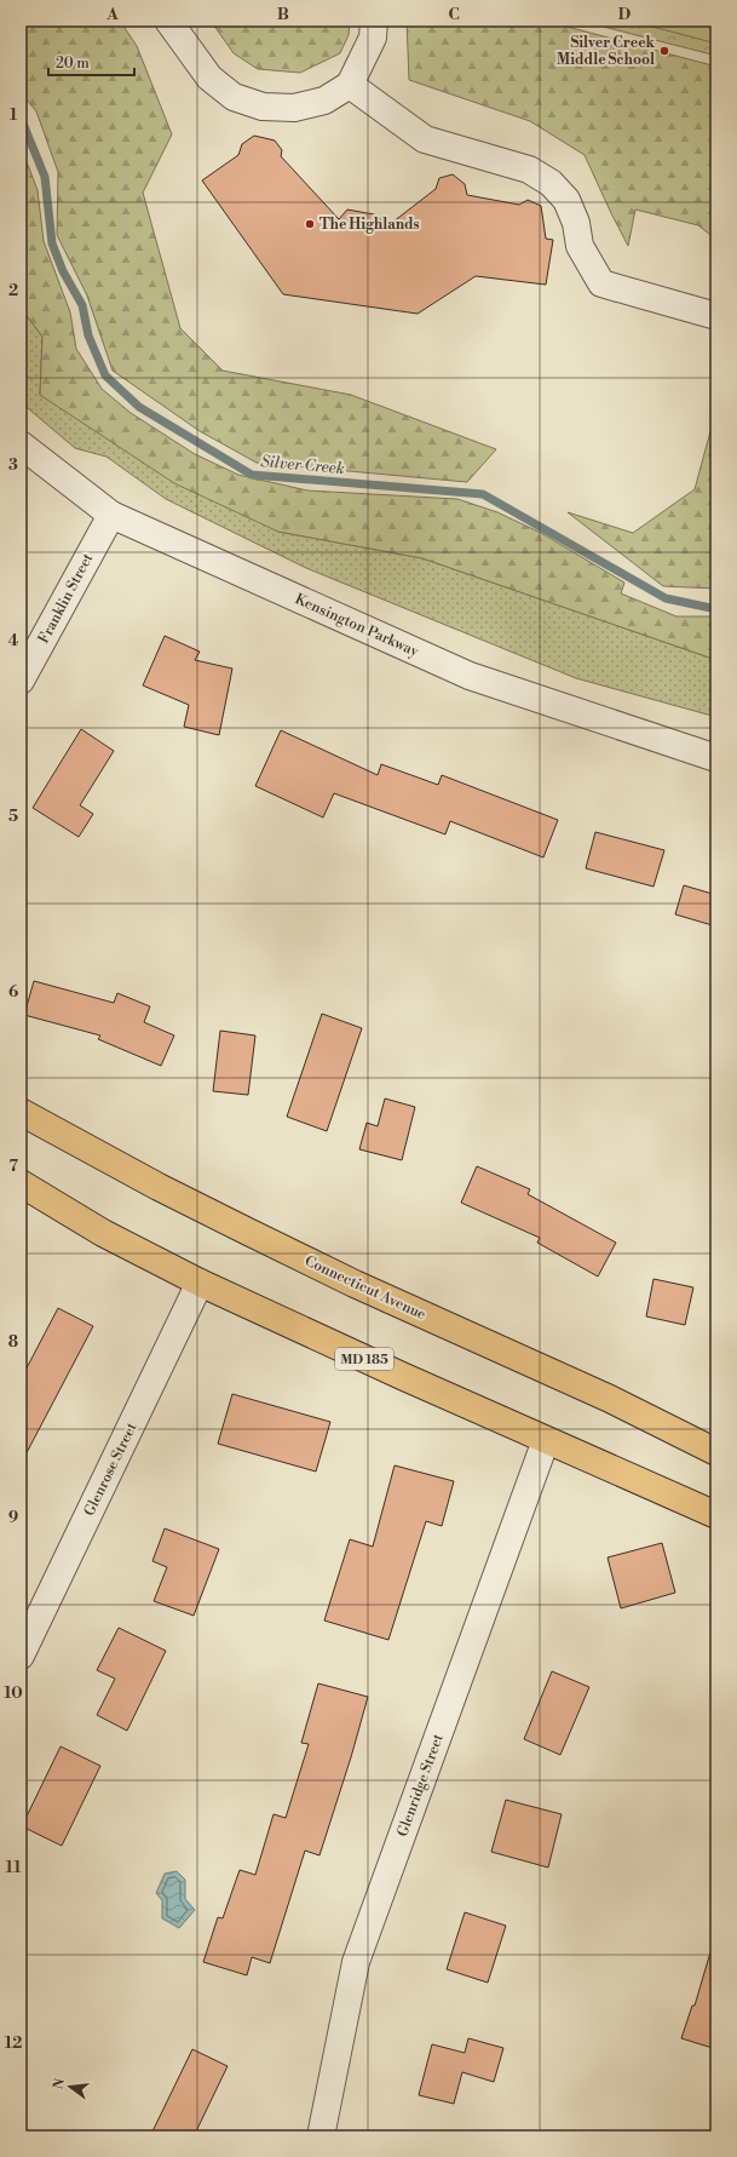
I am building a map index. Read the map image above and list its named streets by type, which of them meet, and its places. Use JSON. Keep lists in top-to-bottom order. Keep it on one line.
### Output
{"streets":{"main road":["Connecticut Avenue","MD 185"],"street":["Franklin Street","Kensington Parkway","Glenrose Street","Glenridge Street"]},"crossings":[["Franklin Street","Kensington Parkway"],["MD 185","Glenrose Street"],["MD 185","Glenridge Street"]],"water":["Silver Creek"],"places":["Silver Creek Middle School","The Highlands"],"scale_bar":"20 m","north":"left","grid":{"columns":["A","B","C","D"],"rows":["1","2","3","4","5","6","7","8","9","10","11","12"]}}
